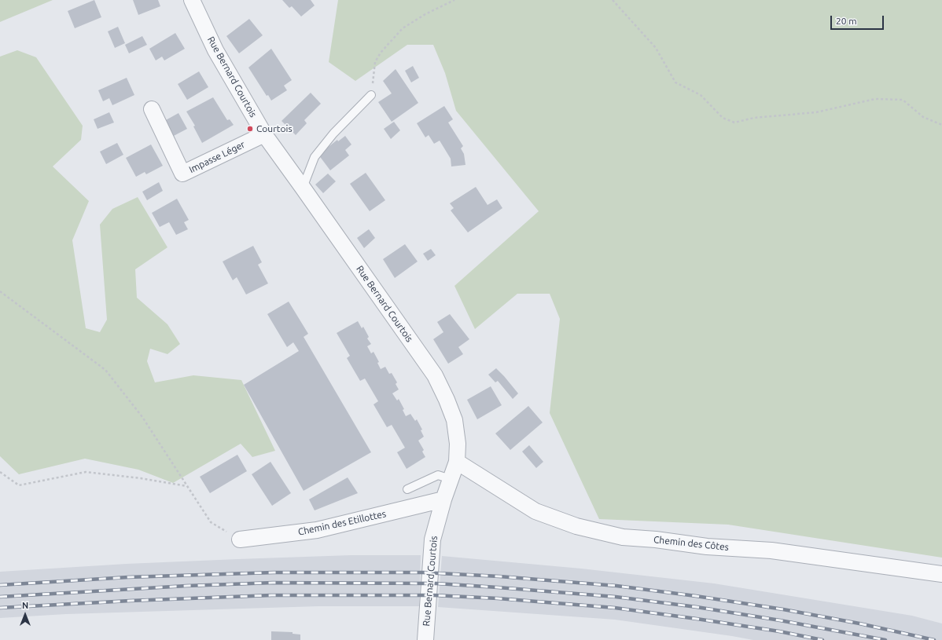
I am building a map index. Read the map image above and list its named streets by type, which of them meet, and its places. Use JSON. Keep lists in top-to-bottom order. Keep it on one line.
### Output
{"streets":{"street":["Rue Bernard Courtois","Impasse Léger","Chemin des Etillottes","Chemin des Côtes"]},"crossings":[["Rue Bernard Courtois","Impasse Léger"],["Rue Bernard Courtois","Chemin des Etillottes"],["Rue Bernard Courtois","Chemin des Côtes"]],"places":["Courtois"],"scale_bar":"20 m","north":"top"}
